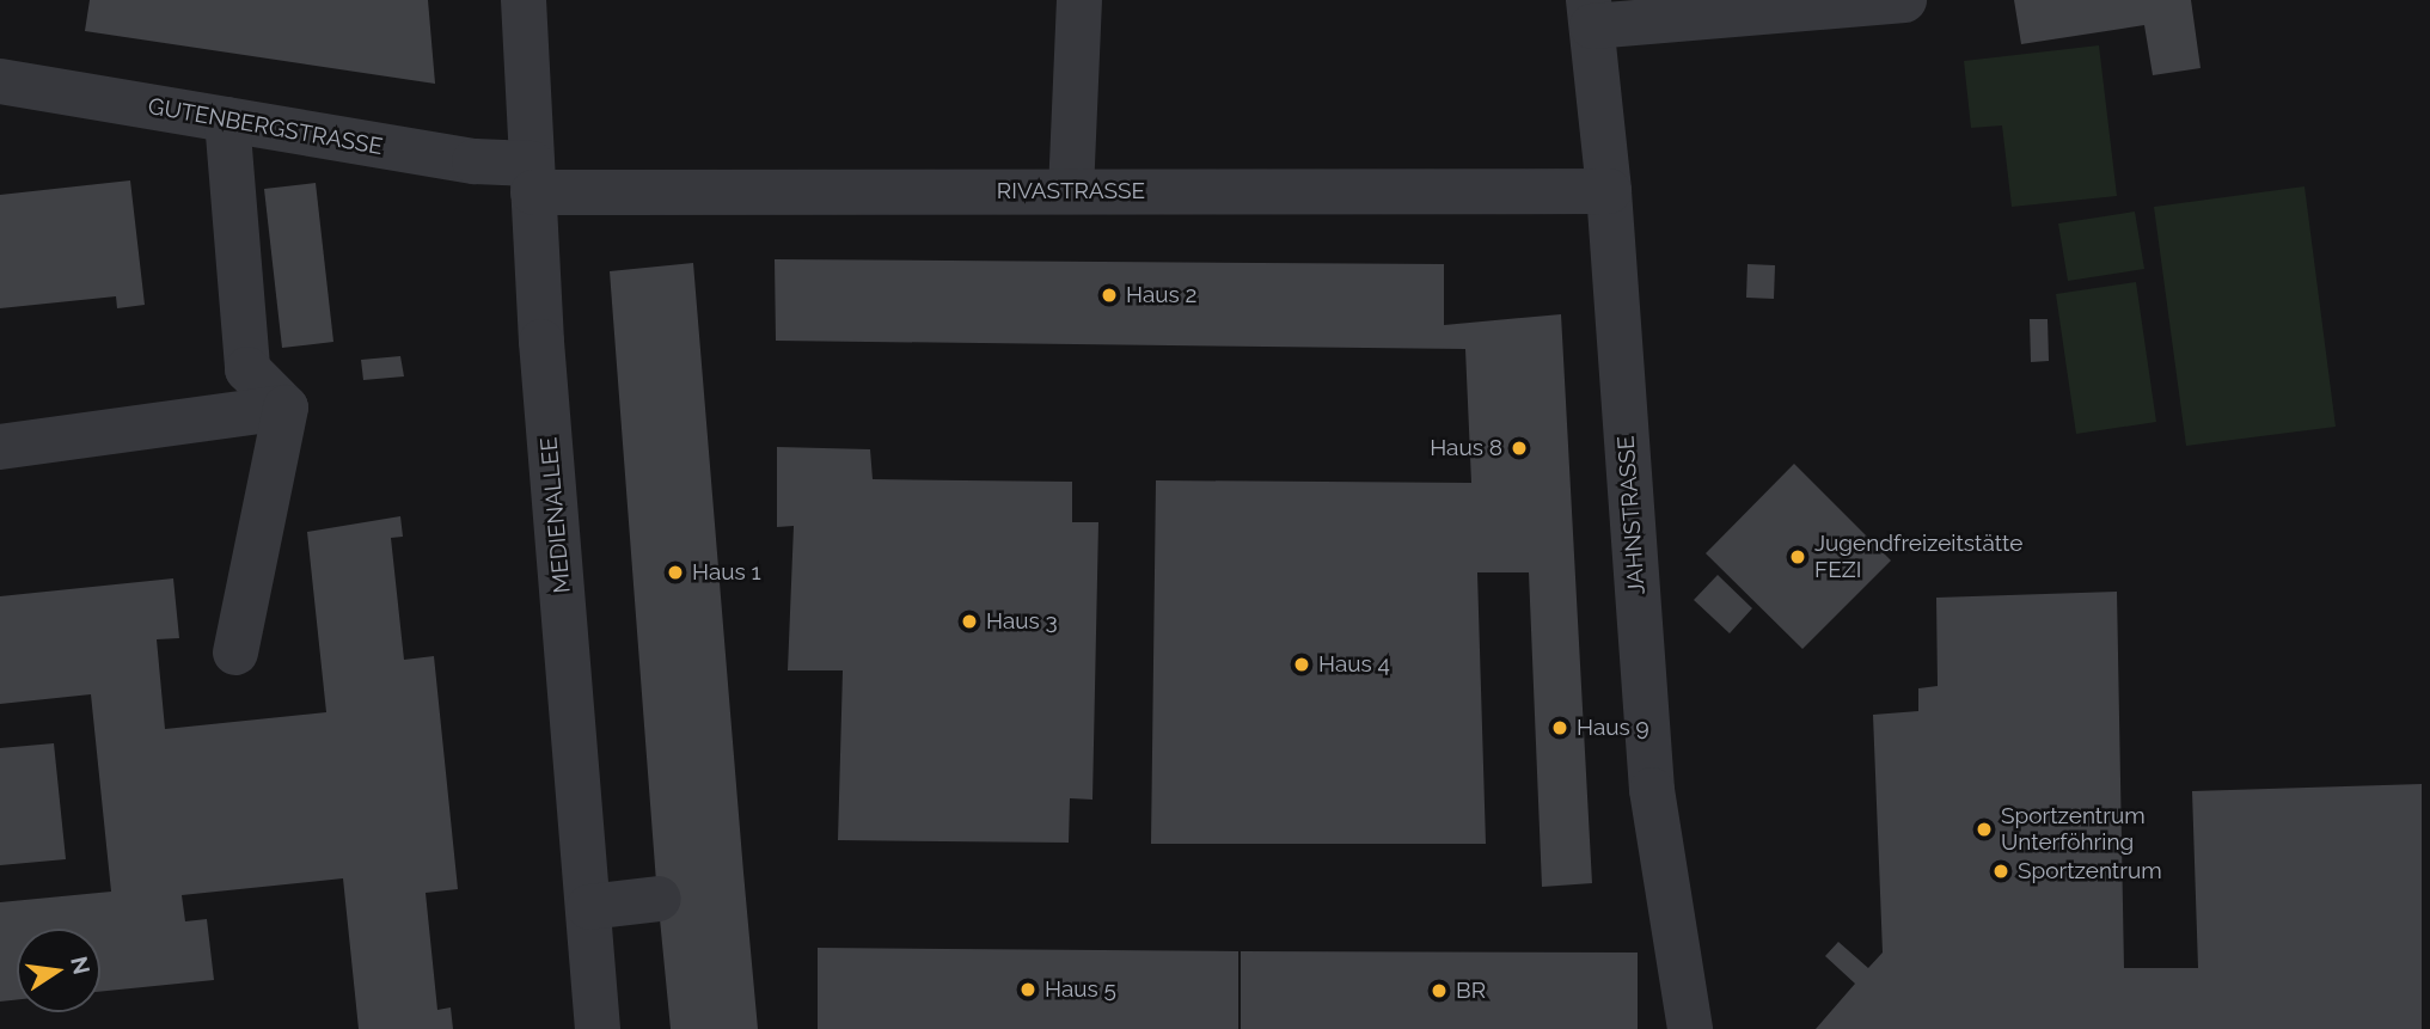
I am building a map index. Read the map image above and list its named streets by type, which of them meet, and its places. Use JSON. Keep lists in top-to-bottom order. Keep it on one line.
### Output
{"streets":{"street":["GUTENBERGSTRASSE","RIVASTRASSE","MEDIENALLEE","JAHNSTRASSE"]},"crossings":[["GUTENBERGSTRASSE","RIVASTRASSE"],["GUTENBERGSTRASSE","MEDIENALLEE"],["RIVASTRASSE","MEDIENALLEE"],["RIVASTRASSE","JAHNSTRASSE"]],"places":["Haus 2","Haus 8","Jugendfreizeitstätte FEZI","Haus 1","Haus 3","Haus 4","Haus 9","Sportzentrum Unterföhring","Sportzentrum","Haus 5","BR"],"north":"right"}
